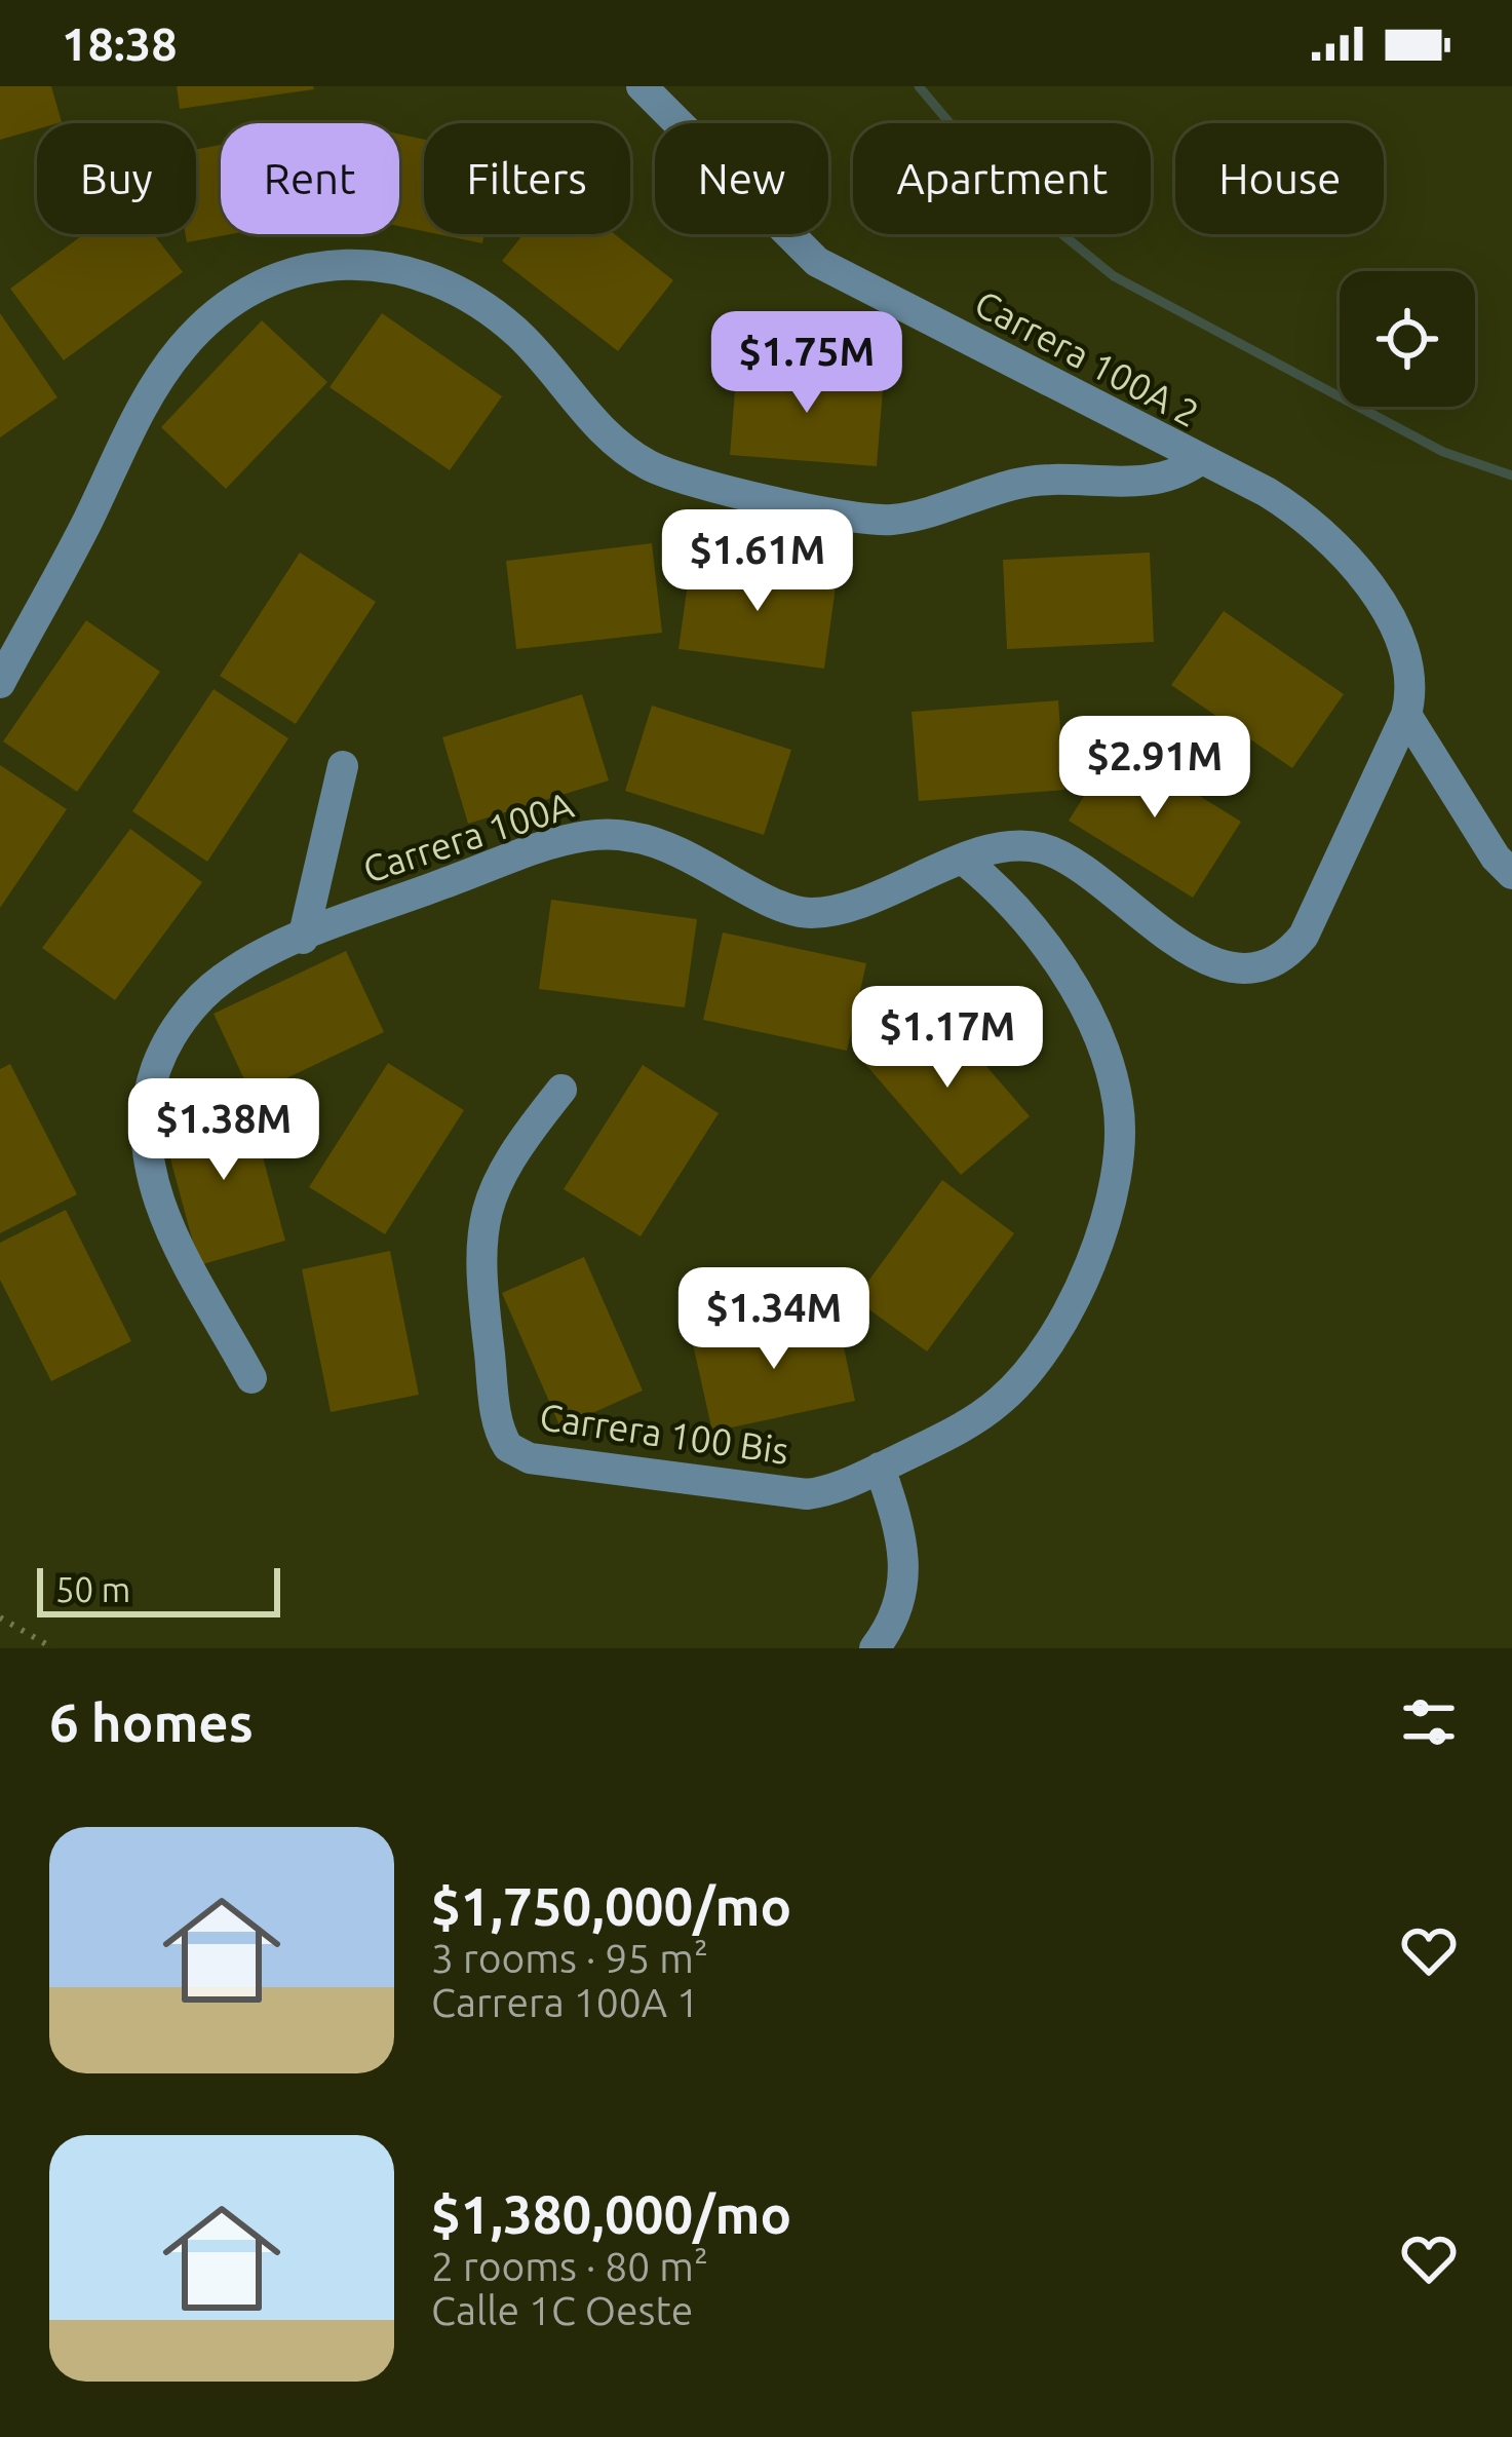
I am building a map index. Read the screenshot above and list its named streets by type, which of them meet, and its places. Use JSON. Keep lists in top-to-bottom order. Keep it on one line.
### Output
{"streets":{"street":["Carrera 100A 2","Carrera 100A","Carrera 100 Bis"]},"crossings":[["Carrera 100A 2","Carrera 100A"],["Carrera 100A","Carrera 100 Bis"]],"scale_bar":"50 m","page":{"status":"18:38","chip":["Buy","Rent","Filters","New","Apartment","House"],"price":["$1.75M","$1.61M","$2.91M","$1.17M","$1.38M","$1.34M"],"scale":"50 m","heading":"6 homes","list":[{"name":"$1,750,000/mo","note":"3 rooms · 95 m² · Carrera 100A 1"},{"name":"$1,380,000/mo","note":"2 rooms · 80 m² · Calle 1C Oeste"}]}}
